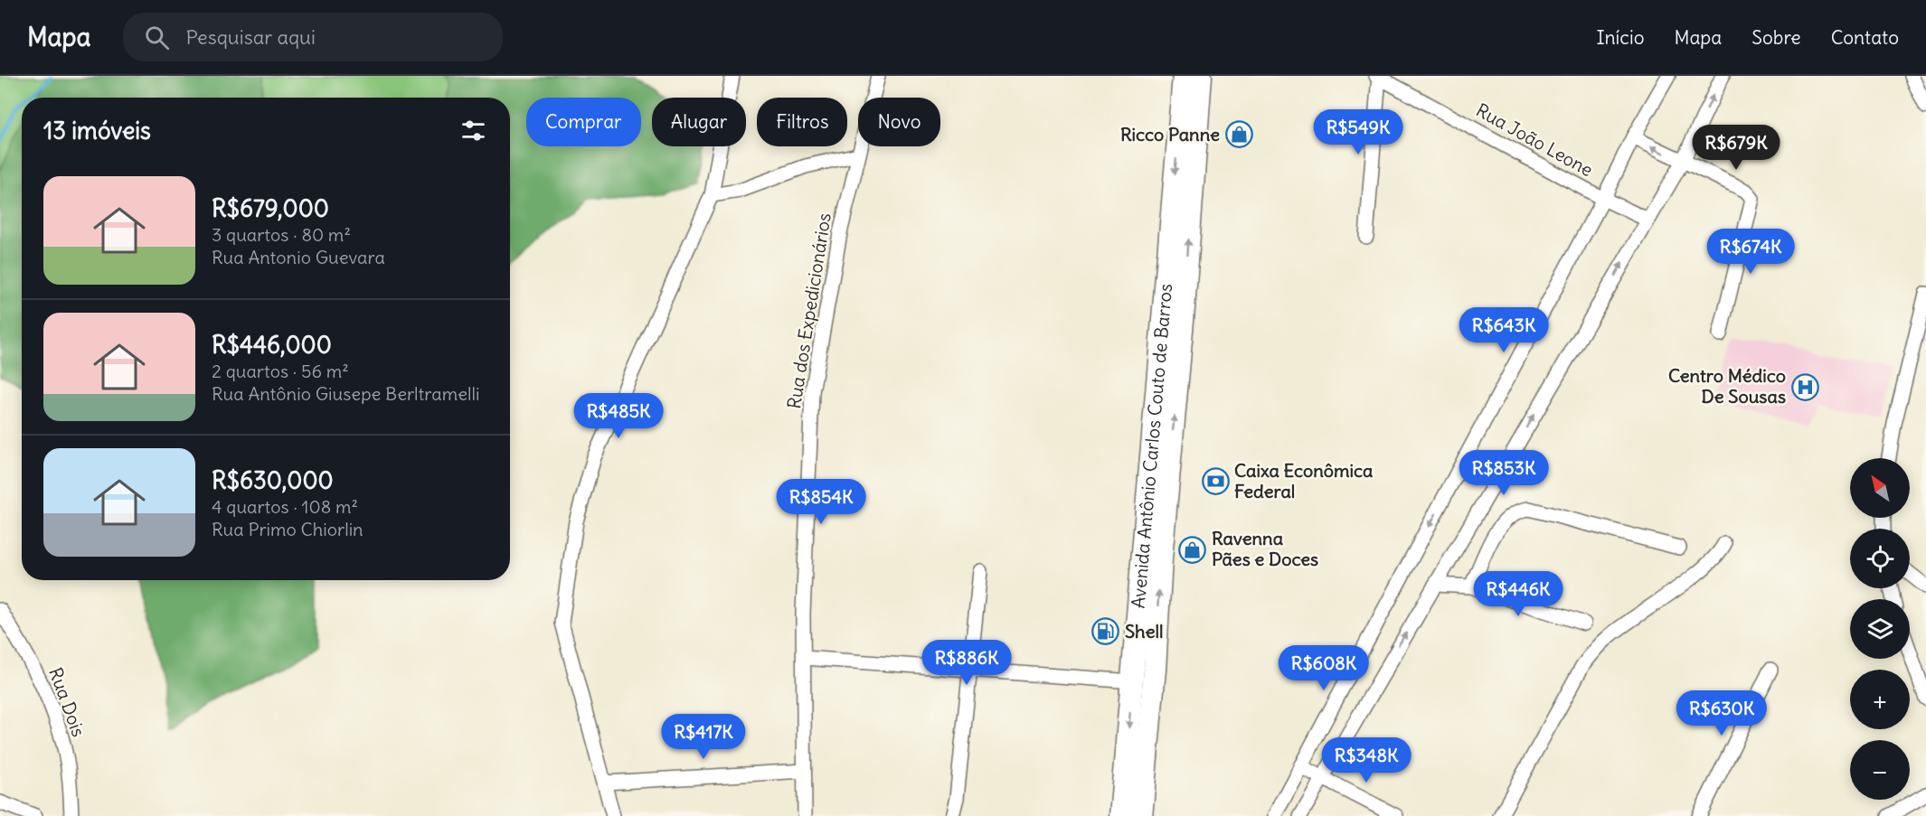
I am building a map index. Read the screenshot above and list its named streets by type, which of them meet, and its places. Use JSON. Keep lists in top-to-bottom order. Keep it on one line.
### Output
{"streets":{"main road":["Avenida Antônio Carlos Couto de Barros"],"street":["Rua João Leone","Rua dos Expedicionários","Rua Dois"]},"places":{"shop":["Ricco Panne","Ravenna Pães e Doces"],"hospital":["Centro Médico De Sousas"],"bank":["Caixa Econômica Federal"],"fuel station":["Shell"]},"north":"top left","page":{"header":"Mapa","search":"Pesquisar aqui","nav":["Início","Mapa","Sobre","Contato"],"chip":["Comprar","Alugar","Filtros","Novo"],"heading":"13 imóveis","price":["R$549K","R$679K","R$674K","R$643K","R$485K","R$853K","R$854K","R$446K","R$886K","R$608K","R$630K","R$417K","R$348K"],"list":[{"name":"R$679,000","note":"3 quartos · 80 m² · Rua Antonio Guevara"},{"name":"R$446,000","note":"2 quartos · 56 m² · Rua Antônio Giusepe Berltramelli"},{"name":"R$630,000","note":"4 quartos · 108 m² · Rua Primo Chiorlin"}],"map_buttons":["+","−"]}}
